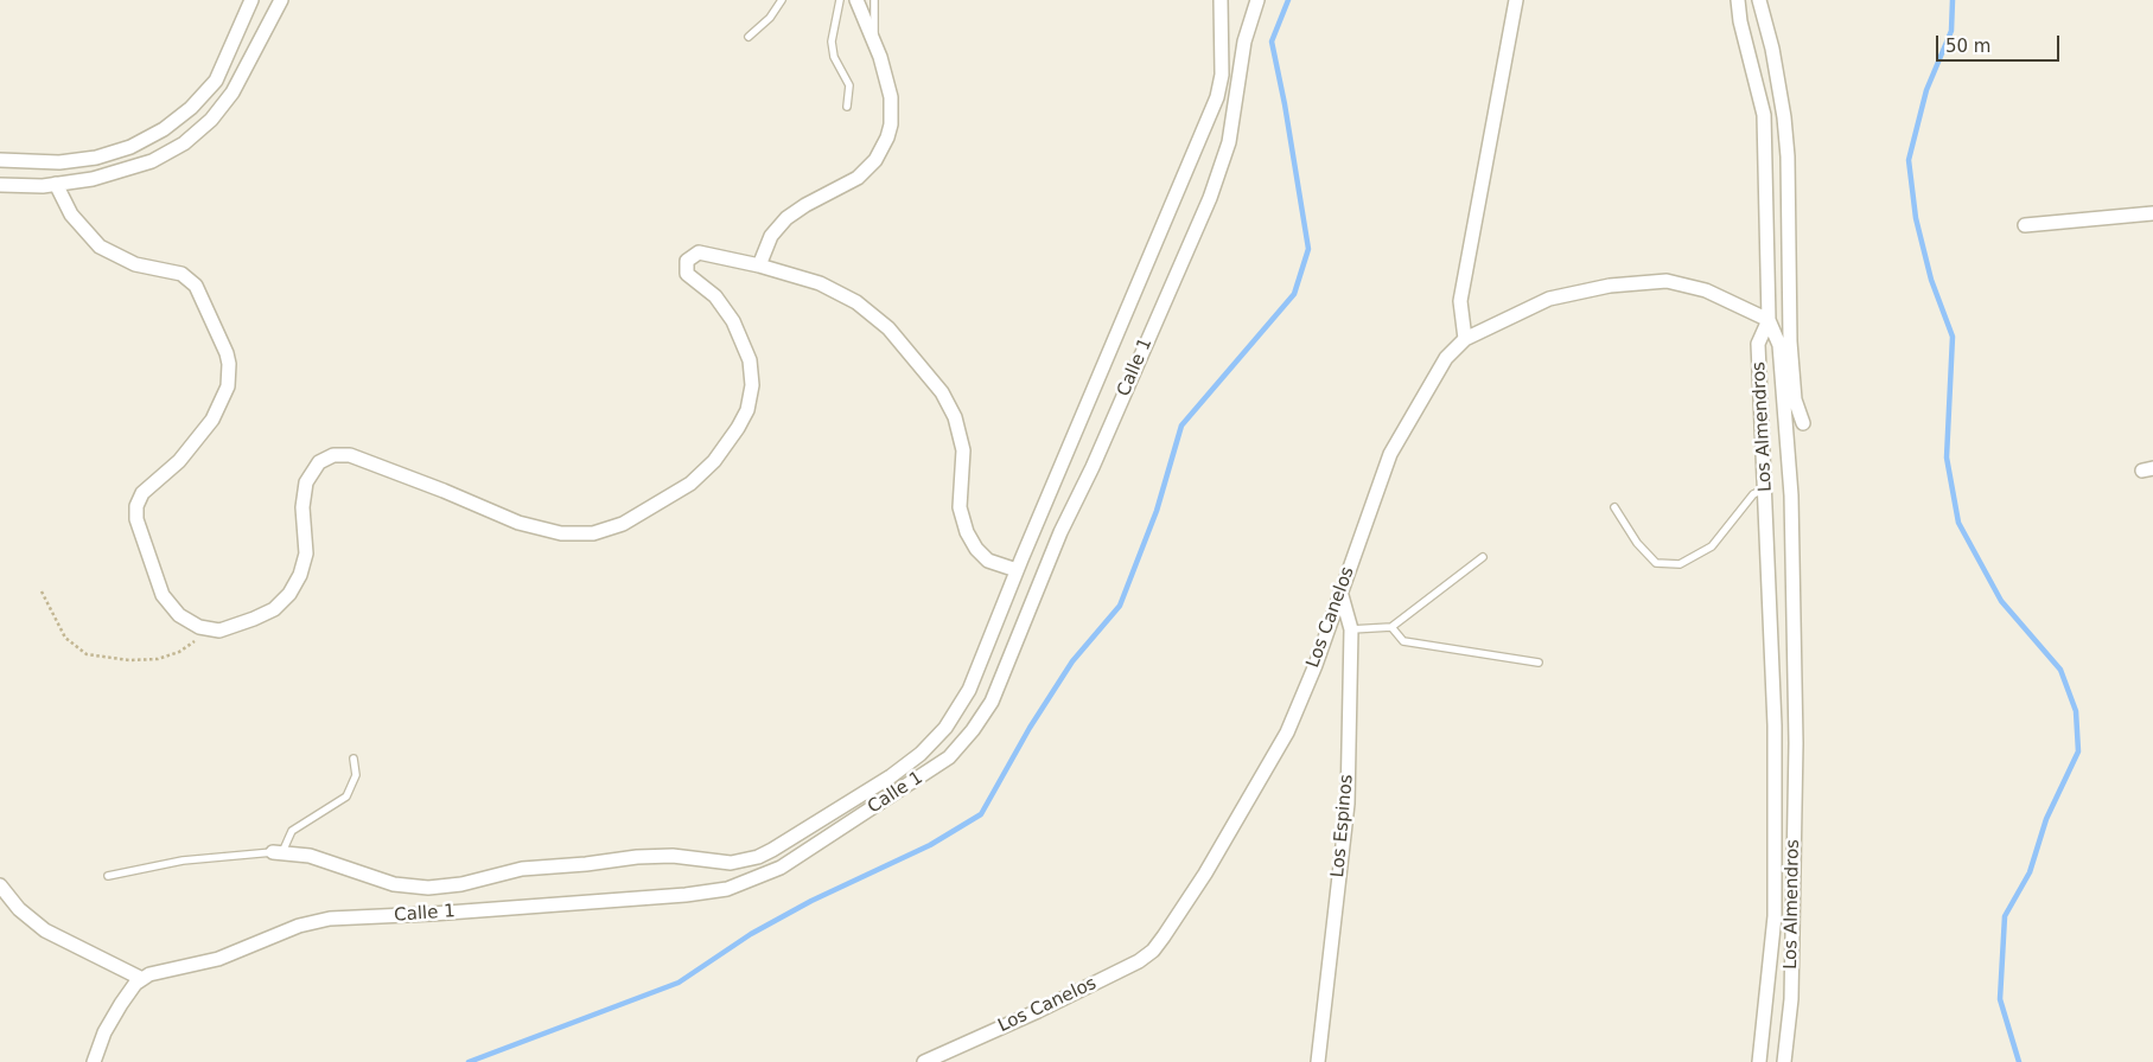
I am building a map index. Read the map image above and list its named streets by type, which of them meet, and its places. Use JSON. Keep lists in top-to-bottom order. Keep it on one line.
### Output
{"streets":{"street":["Calle 1","Los Almendros","Los Canelos","Los Espinos"]},"crossings":[["Los Almendros","Los Canelos"],["Los Canelos","Los Espinos"]],"scale_bar":"50 m"}
